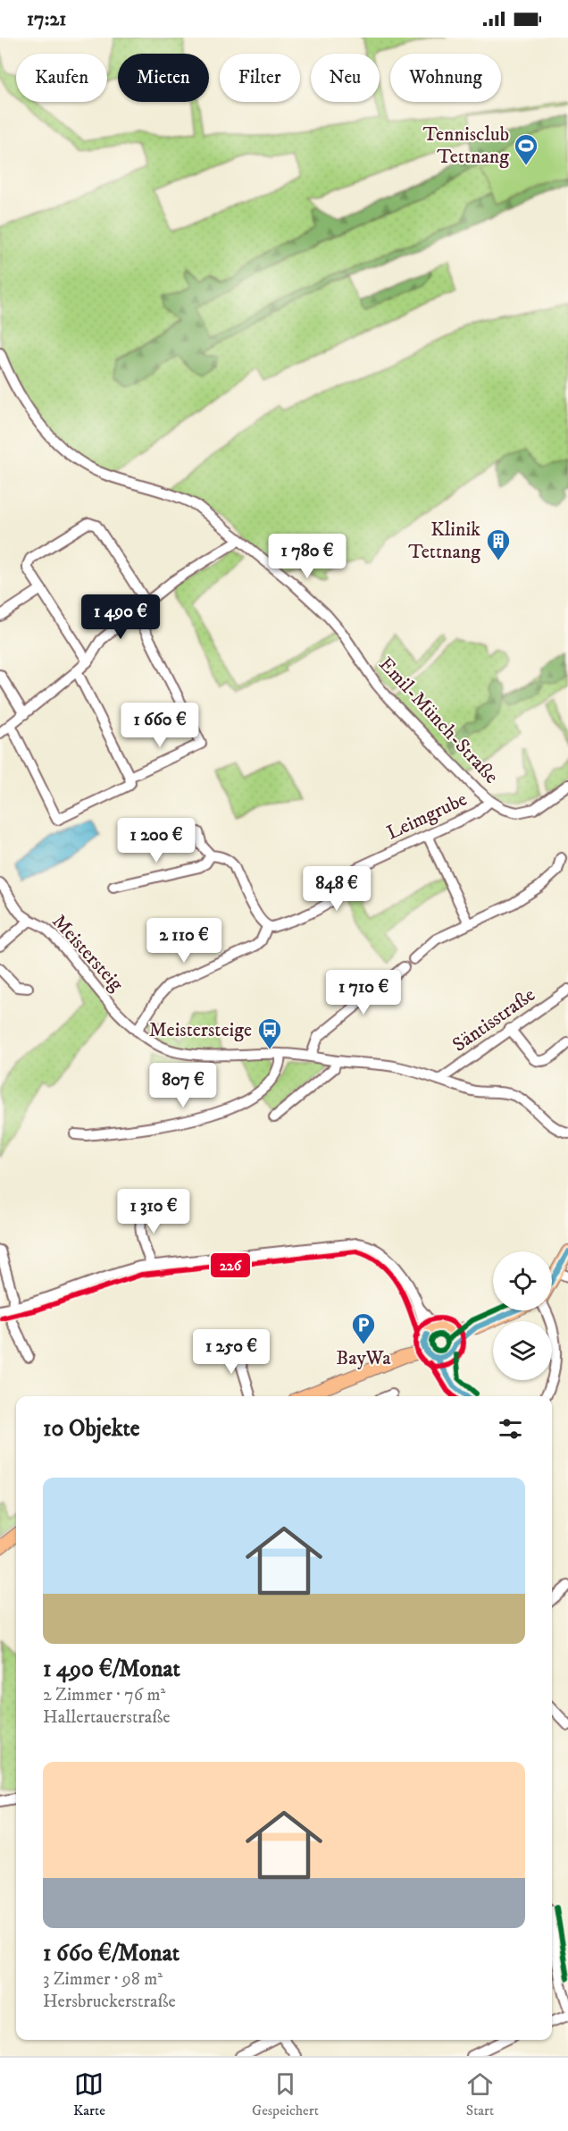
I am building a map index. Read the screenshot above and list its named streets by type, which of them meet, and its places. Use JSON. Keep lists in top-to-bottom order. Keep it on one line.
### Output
{"streets":{"street":["Emil-Münch-Straße","Leimgrube","Meistersteig","Säntisstraße"]},"crossings":[["Emil-Münch-Straße","Leimgrube"],["Meistersteig","Säntisstraße"]],"places":{"sports":["Tennisclub Tettnang"],"building":["Klinik Tettnang"],"bus stop":["Meistersteige"],"parking":["BayWa"]},"lines":["transit line 226","transit line 1"],"page":{"status":"17:21","chip":["Kaufen","Mieten","Filter","Neu","Wohnung"],"price":["1 780 €","1 490 €","1 660 €","1 200 €","848 €","2 110 €","1 710 €","807 €","1 310 €","1 250 €"],"heading":"10 Objekte","list":[{"name":"1 490 €/Monat","note":"2 Zimmer · 76 m² · Hallertauerstraße"},{"name":"1 660 €/Monat","note":"3 Zimmer · 98 m² · Hersbruckerstraße"}],"tabs":["Karte","Gespeichert","Start"]}}
